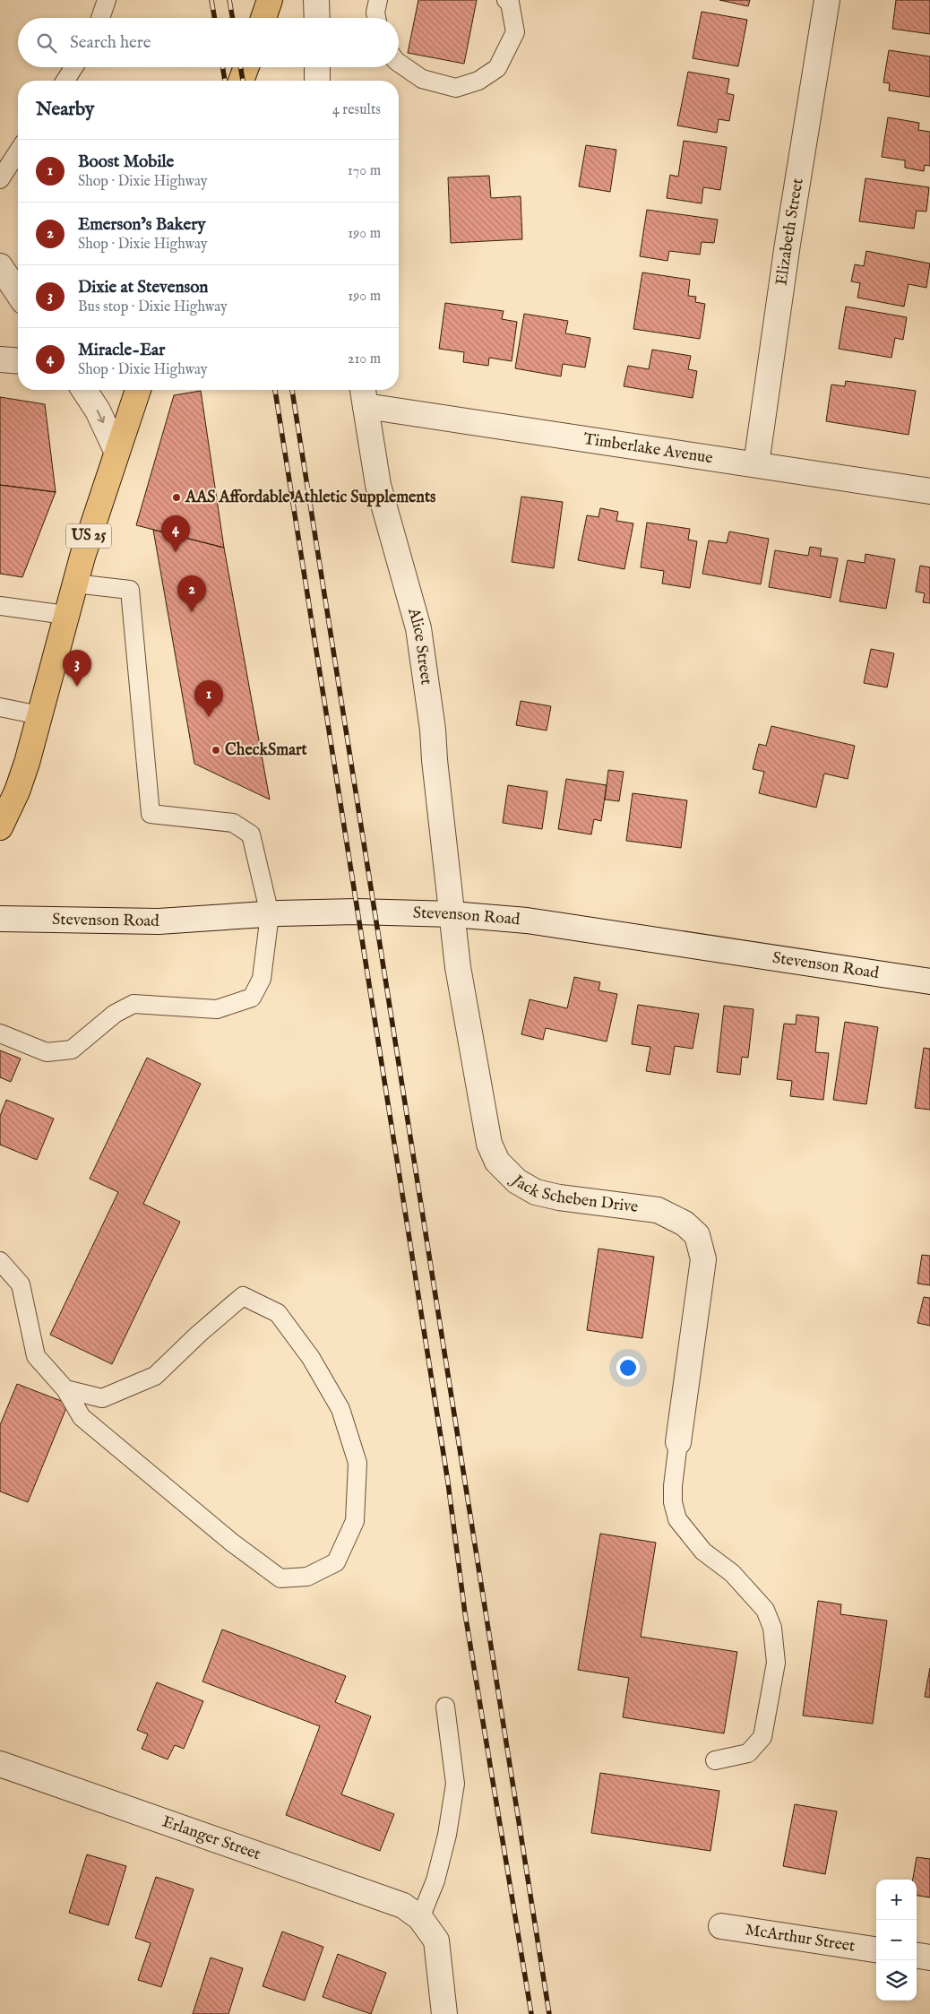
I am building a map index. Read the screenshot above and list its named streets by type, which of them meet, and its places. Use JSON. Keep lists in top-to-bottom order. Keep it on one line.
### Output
{"streets":{"main road":["US 25"],"street":["Elizabeth Street","Timberlake Avenue","Alice Street","Stevenson Road","Jack Scheben Drive","Erlanger Street","McArthur Street"]},"crossings":[["Elizabeth Street","Timberlake Avenue"],["Timberlake Avenue","Alice Street"],["Alice Street","Stevenson Road"],["Alice Street","Jack Scheben Drive"],["Stevenson Road","Jack Scheben Drive"]],"places":["AAS Affordable Athletic Supplements","CheckSmart"],"page":{"search":"Search here","heading":["Nearby","4 results"],"list":[{"mark":"1","name":"Boost Mobile","note":"Shop · Dixie Highway","value":"170 m"},{"mark":"2","name":"Emerson’s Bakery","note":"Shop · Dixie Highway","value":"190 m"},{"mark":"3","name":"Dixie at Stevenson","note":"Bus stop · Dixie Highway","value":"190 m"},{"mark":"4","name":"Miracle-Ear","note":"Shop · Dixie Highway","value":"210 m"}],"pins":["4","2","3","1"],"map_buttons":["+","−"]}}
